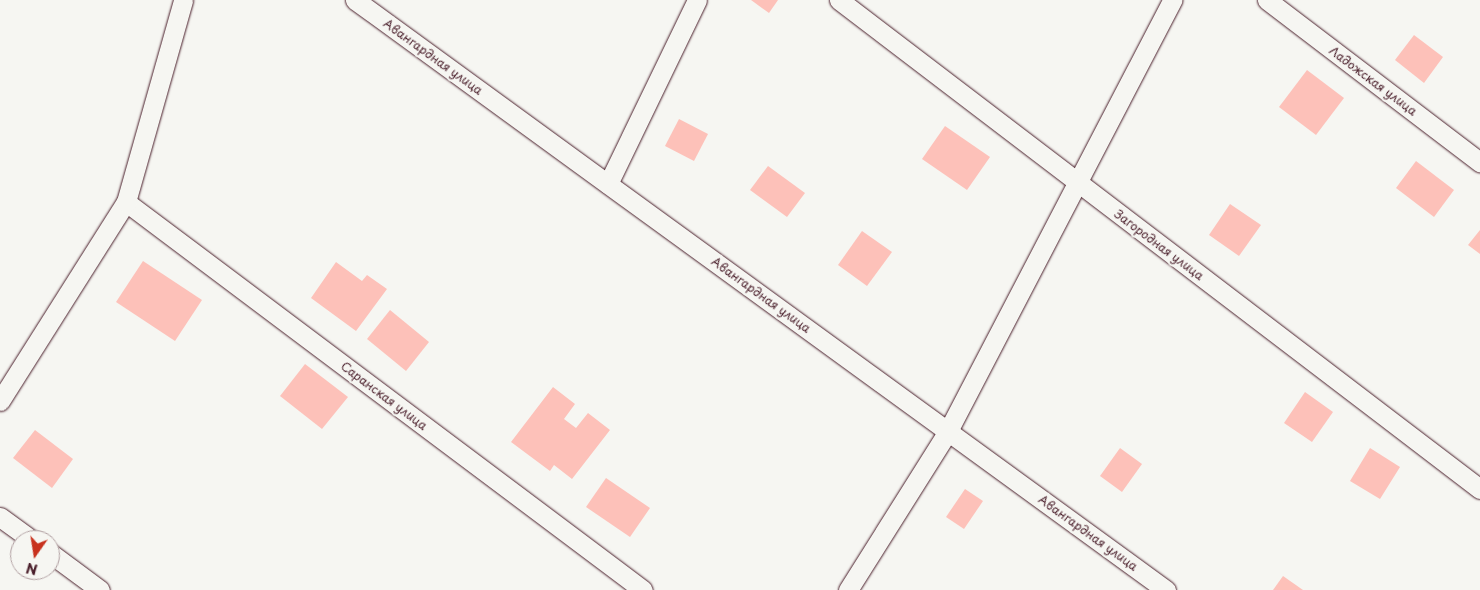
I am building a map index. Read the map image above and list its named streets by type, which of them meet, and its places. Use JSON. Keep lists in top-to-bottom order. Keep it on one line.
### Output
{"streets":{"street":["Авангардная улица","Ладожская улица","Загородная улица","Саранская улица"]},"north":"bottom"}
